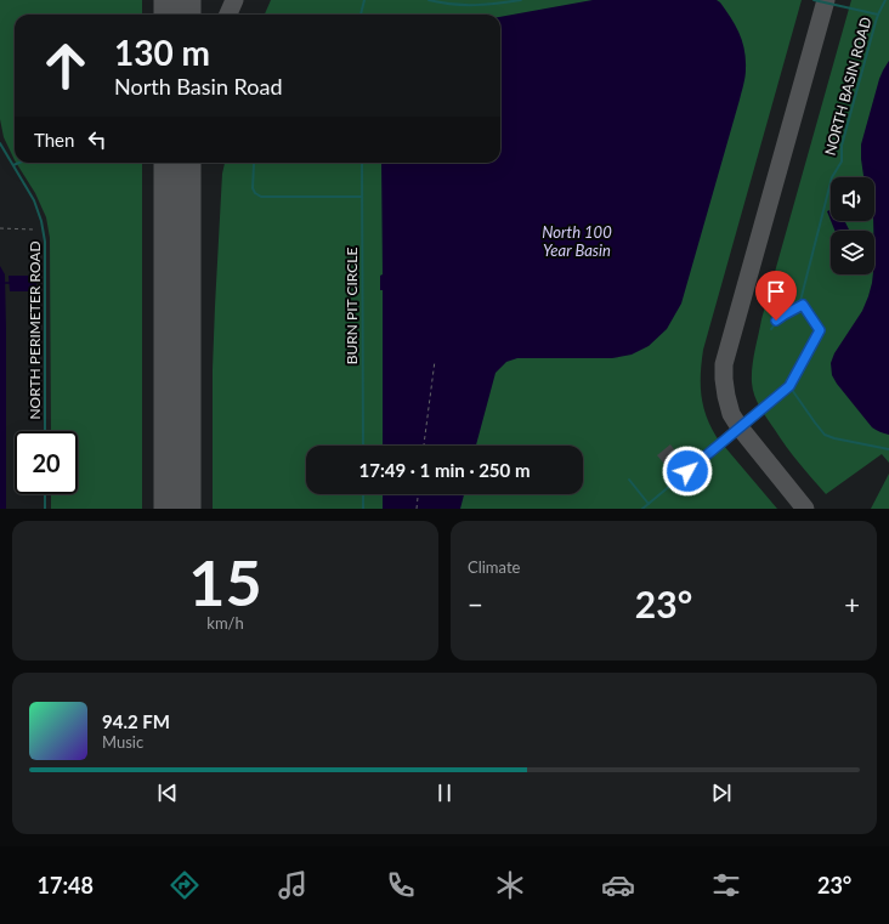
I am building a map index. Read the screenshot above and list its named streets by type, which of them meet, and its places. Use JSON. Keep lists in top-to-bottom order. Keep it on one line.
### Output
{"streets":{"lane":["NORTH BASIN ROAD","BURN PIT CIRCLE","NORTH PERIMETER ROAD"]},"water":["North 100 Year Basin"],"page":{"turn":["130 m","North Basin Road"],"then":"Then","limit":"20","trip":"17:49 · 1 min · 250 m","tile":[["15","km/h"],"Climate"],"heat":["−","23°","+"],"song":["94.2 FM","Music"],"tabs":["17:48","23°"]}}
